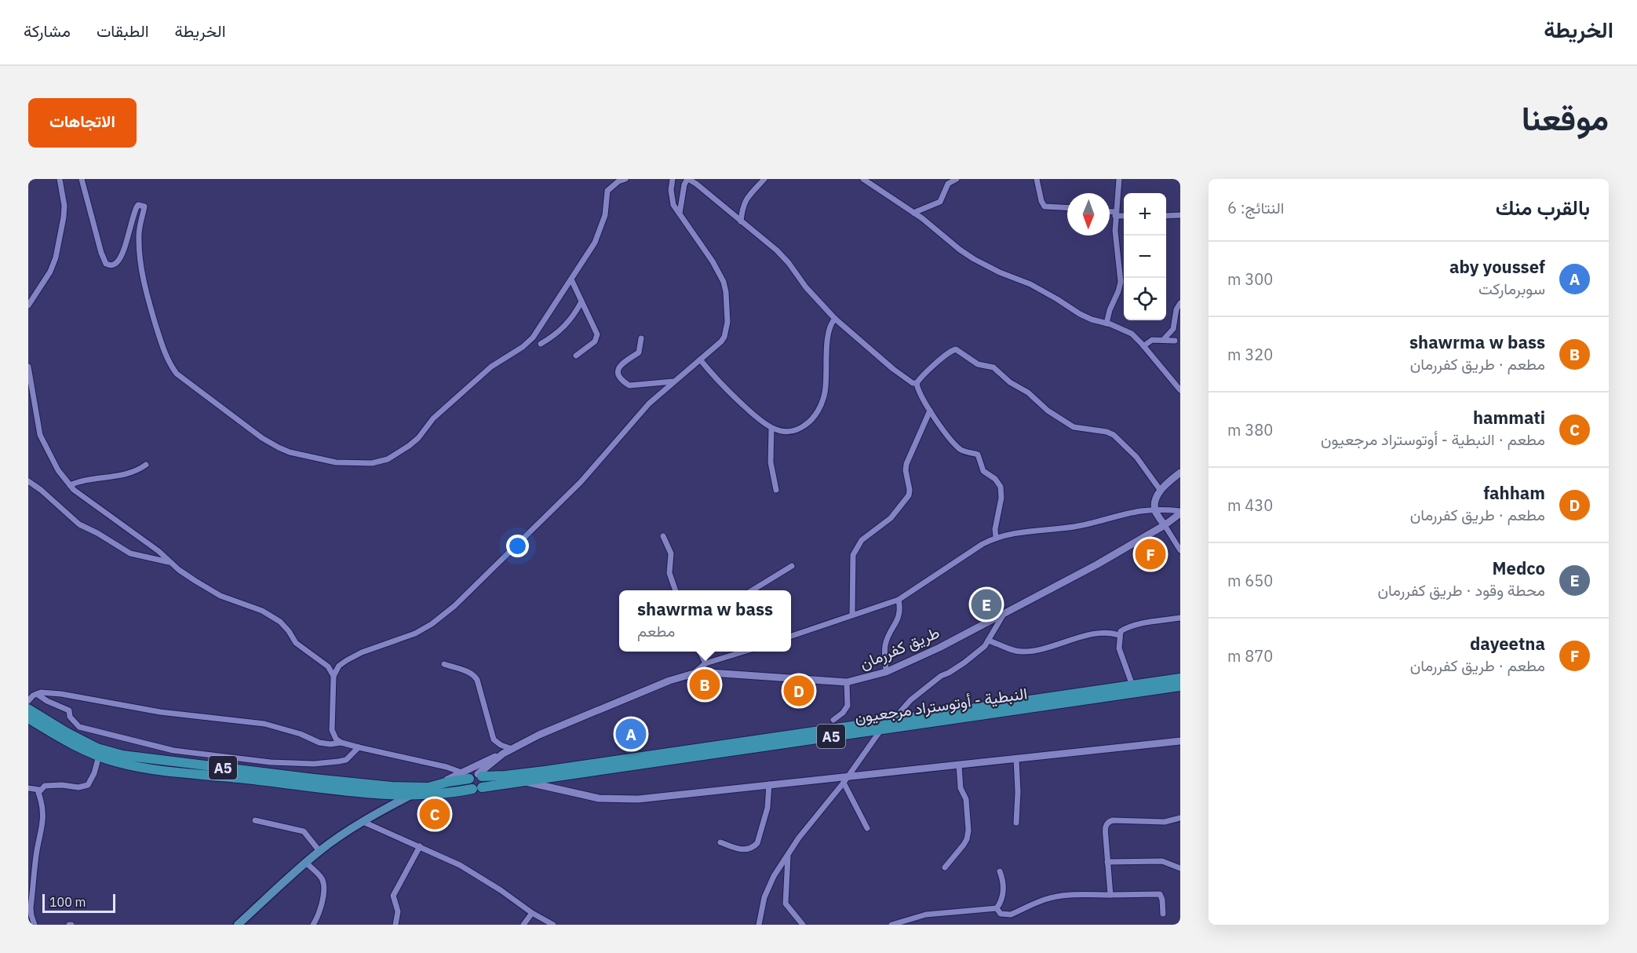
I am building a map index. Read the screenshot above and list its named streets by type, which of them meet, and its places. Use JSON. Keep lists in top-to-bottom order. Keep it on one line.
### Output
{"streets":{"highway":["النبطية - أوتوستراد مرجعيون","A5"],"main road":["طريق كفررمان"]},"crossings":[["طريق كفررمان","النبطية - أوتوستراد مرجعيون"]],"scale_bar":"100 m","north":"bottom","page":{"header":"الخريطة","nav":["الخريطة","الطبقات","مشاركة"],"title":"موقعنا","buttons":"الاتجاهات","heading":["بالقرب منك","النتائج: 6"],"map_buttons":["+","−"],"list":[{"mark":"A","name":"aby youssef","note":"سوبرماركت","value":"300 m"},{"mark":"B","name":"shawrma w bass","note":"مطعم · طريق كفررمان","value":"320 m"},{"mark":"C","name":"hammati","note":"مطعم · النبطية - أوتوستراد مرجعيون","value":"380 m"},{"mark":"D","name":"fahham","note":"مطعم · طريق كفررمان","value":"430 m"},{"mark":"E","name":"Medco","note":"محطة وقود · طريق كفررمان","value":"650 m"},{"mark":"F","name":"dayeetna","note":"مطعم · طريق كفررمان","value":"870 m"}],"pins":["F","E","B","D","A","C"],"popup":["shawrma w bass","مطعم"],"scale":"100 m"}}
